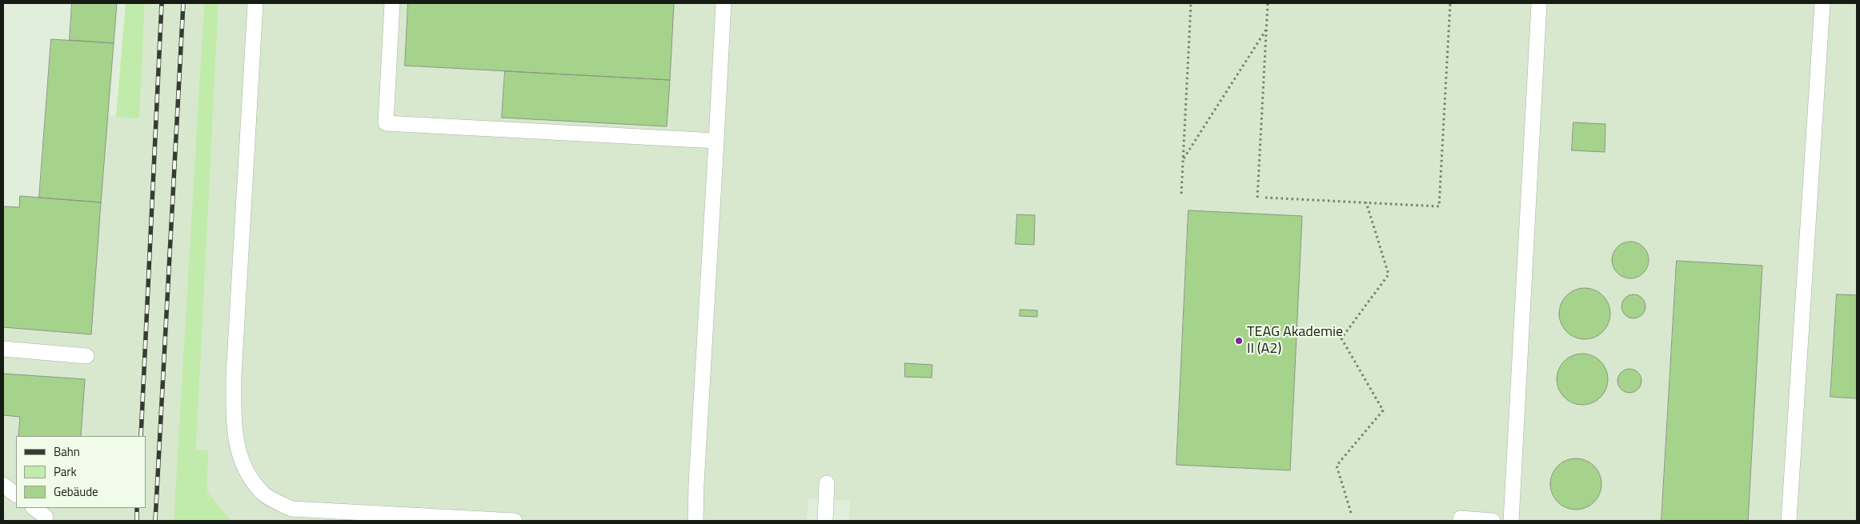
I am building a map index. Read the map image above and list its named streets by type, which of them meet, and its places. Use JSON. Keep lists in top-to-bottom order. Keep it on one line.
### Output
{"places":["TEAG Akademie II (A2)"],"legend":["Bahn","Park","Gebäude"]}
